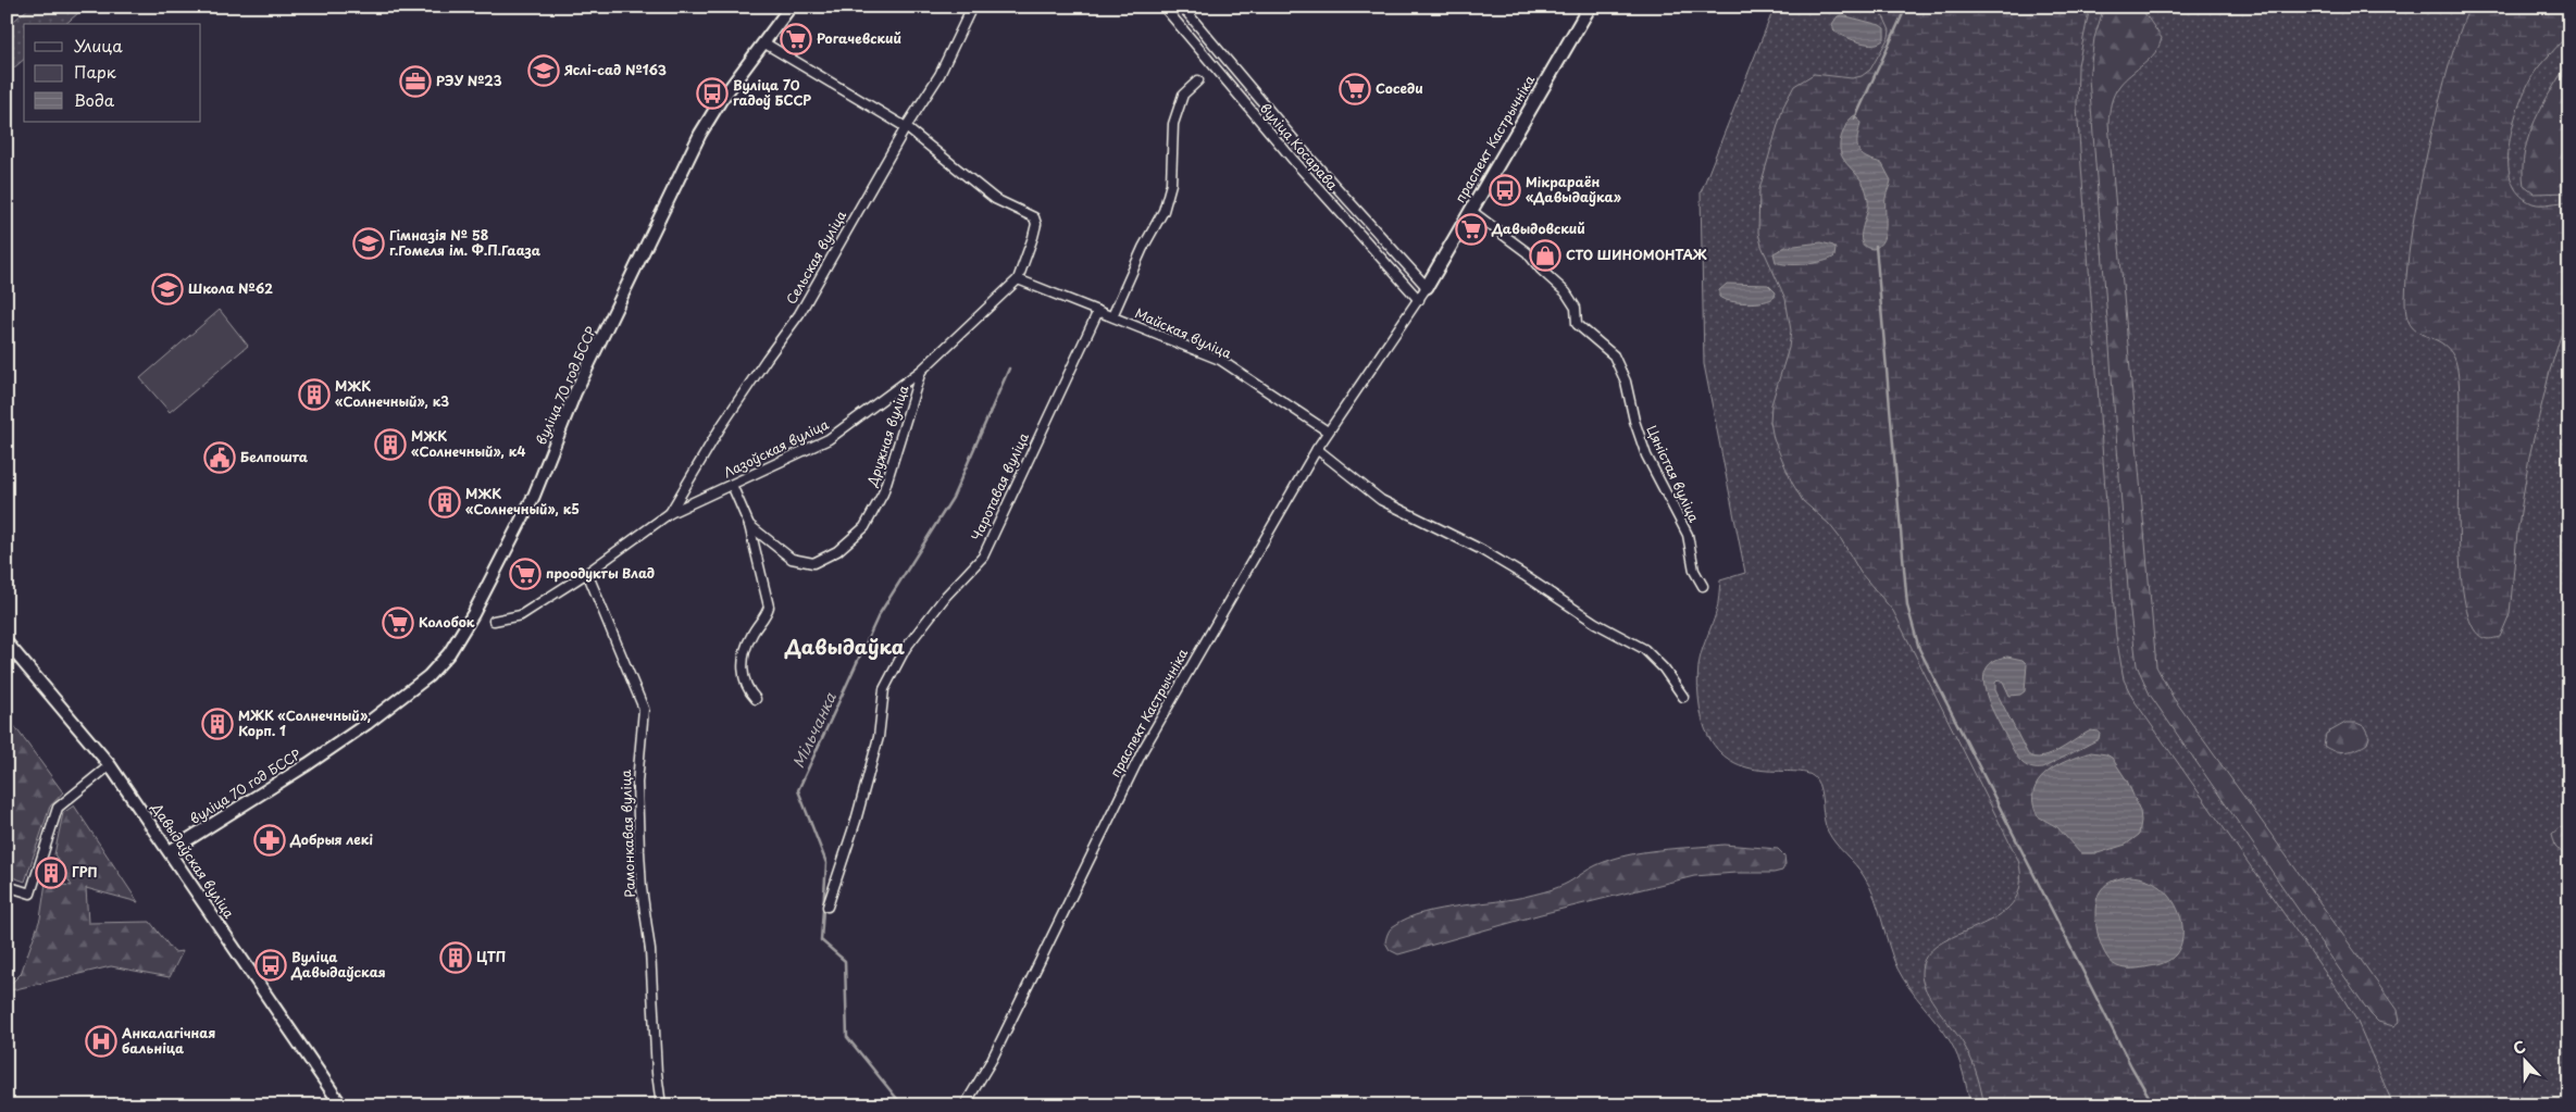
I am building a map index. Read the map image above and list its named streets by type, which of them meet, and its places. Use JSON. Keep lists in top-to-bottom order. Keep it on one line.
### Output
{"streets":{"main road":["праспект Кастрычніка"],"street":["вуліца Косарава","Сельская вуліца","Майская вуліца","вуліца 70 год БССР","Дружная вуліца","Лазоўская вуліца","Цяністая вуліца","Чаротавая вуліца","Рамонкавая вуліца","Давыдаўская вуліца"]},"crossings":[["праспект Кастрычніка","вуліца Косарава"],["праспект Кастрычніка","Майская вуліца"],["праспект Кастрычніка","Цяністая вуліца"],["Сельская вуліца","Лазоўская вуліца"],["Майская вуліца","Лазоўская вуліца"],["Майская вуліца","Чаротавая вуліца"],["вуліца 70 год БССР","Давыдаўская вуліца"],["Дружная вуліца","Лазоўская вуліца"],["Лазоўская вуліца","Рамонкавая вуліца"]],"districts":["Давыдаўка"],"water":["Мільчанка"],"places":{"supermarket":["Рогачевский","Соседи","Давыдовский","проодукты Влад","Колобок"],"school or university":["Яслі-сад №163","Гімназія № 58 г.Гомеля ім. Ф.П.Гааза","Школа №62"],"office":["РЭУ №23"],"bus stop":["Вуліца 70 гадоў БССР","Мікрараён «Давыдаўка»","Вуліца Давыдаўская"],"shop":["СТО ШИНОМОНТАЖ"],"building":["МЖК «Солнечный», к3","МЖК «Солнечный», к4","МЖК «Солнечный», к5","МЖК «Солнечный», Корп. 1","ГРП","ЦТП"],"public building":["Белпошта"],"pharmacy":["Добрыя лекі"],"hospital":["Анкалагічная бальніца"]},"legend":["Улица","Парк","Вода"],"north":"top"}
